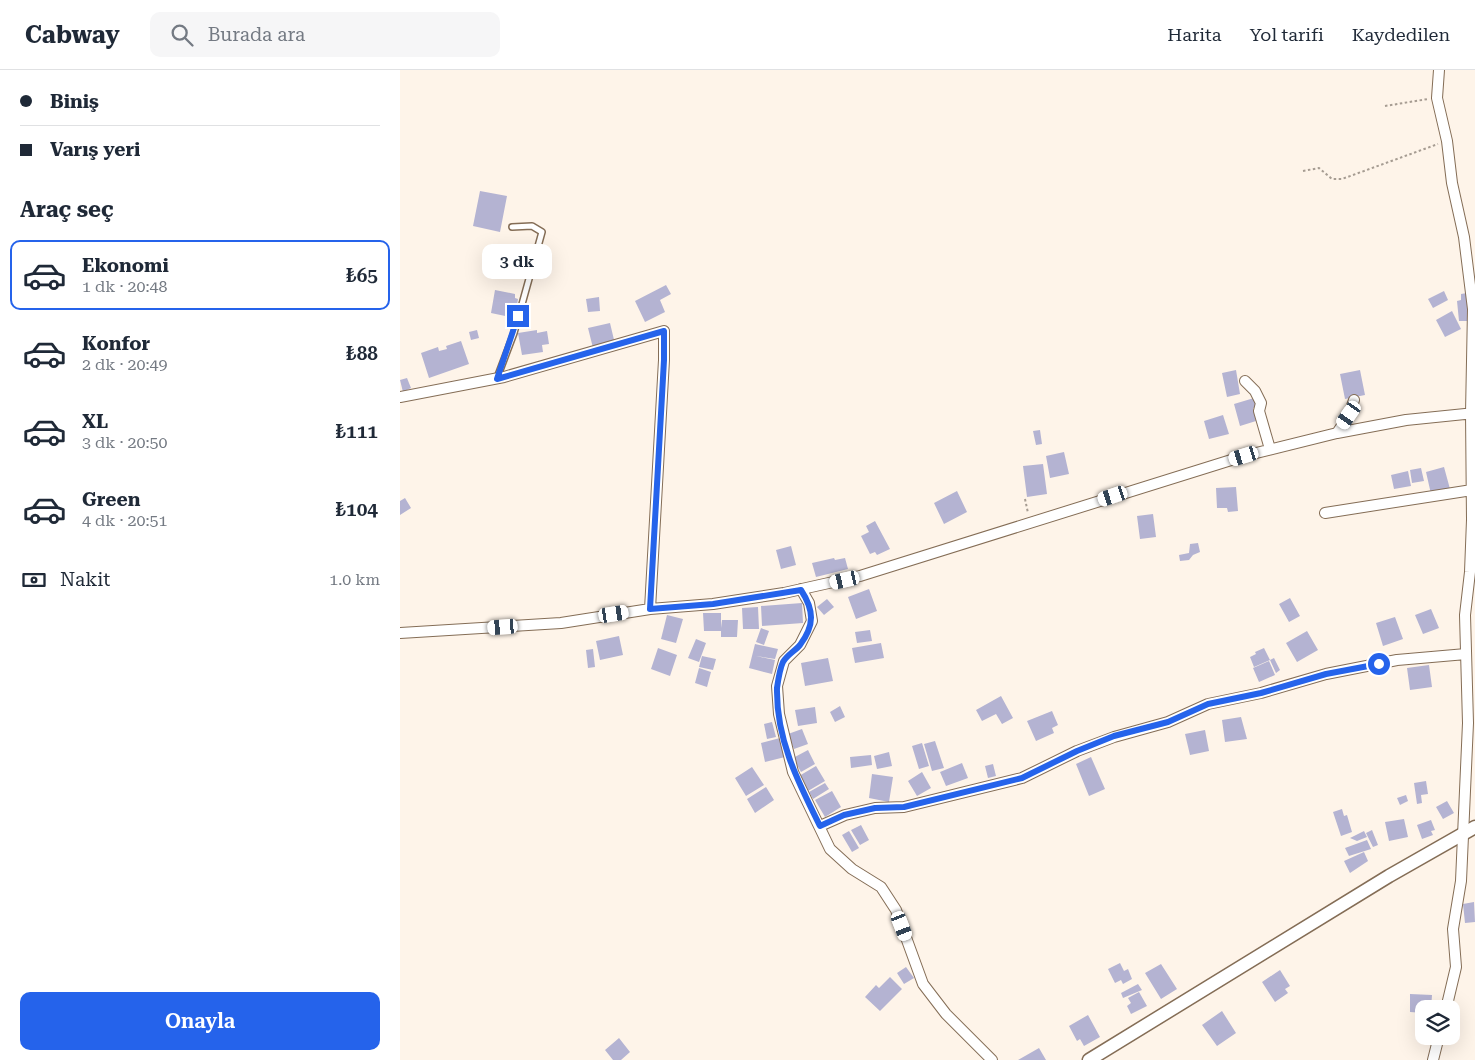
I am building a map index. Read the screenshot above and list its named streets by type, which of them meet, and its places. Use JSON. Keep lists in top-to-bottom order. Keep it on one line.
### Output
{"page":{"header":"Cabway","search":"Burada ara","nav":["Harita","Yol tarifi","Kaydedilen"],"banner":["Biniş","Varış yeri"],"heading":"Araç seç","list":[{"name":"Ekonomi","note":"1 dk · 20:48","value":"₺65"},{"name":"Konfor","note":"2 dk · 20:49","value":"₺88"},{"name":"XL","note":"3 dk · 20:50","value":"₺111"},{"name":"Green","note":"4 dk · 20:51","value":"₺104"}],"bubble":"3 dk","pay":["Nakit","1.0 km"],"buttons":"Onayla"}}
